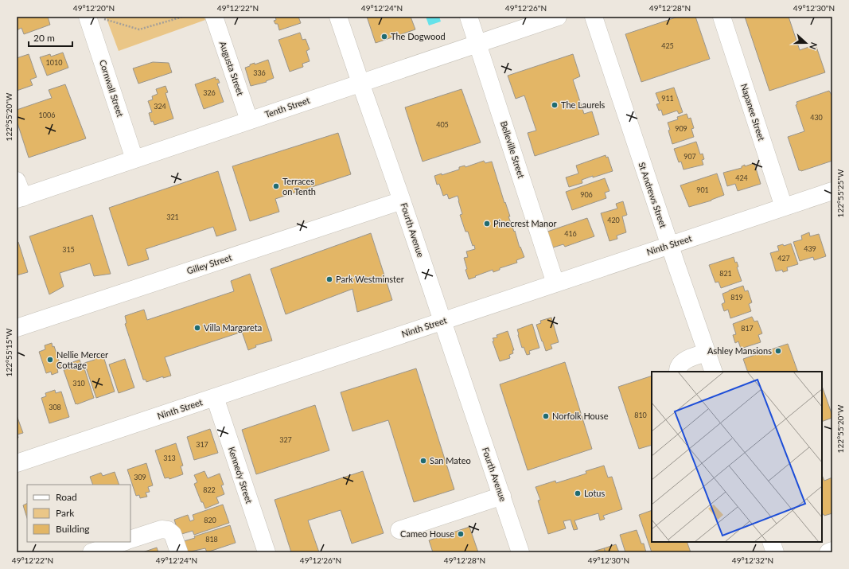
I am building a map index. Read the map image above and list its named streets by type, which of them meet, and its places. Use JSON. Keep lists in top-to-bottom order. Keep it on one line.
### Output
{"streets":{"street":["Augusta Street","Cornwall Street","Tenth Street","Napanee Street","Belleville Street","St Andrews Street","Fourth Avenue","Ninth Street","Gilley Street","Kennedy Street"]},"crossings":[["Augusta Street","Tenth Street"],["Cornwall Street","Tenth Street"],["Tenth Street","Belleville Street"],["Tenth Street","Fourth Avenue"],["Napanee Street","Ninth Street"],["Belleville Street","Ninth Street"],["St Andrews Street","Ninth Street"],["Fourth Avenue","Ninth Street"],["Fourth Avenue","Gilley Street"],["Ninth Street","Kennedy Street"]],"places":["The Dogwood","The Laurels","Terraces on Tenth","Pinecrest Manor","Park Westminster","Villa Margareta","Ashley Mansions","Nellie Mercer Cottage","Norfolk House","San Mateo","Lotus","Cameo House"],"house_numbers":["425","1010","336","326","911","324","1006","430","405","909","907","424","901","906","321","420","416","439","315","427","821","819","817","310","308","810","327","317","313","309","822","820","818"],"legend":["Road","Park","Building"],"scale_bar":"20 m","north":"right","coordinates":["49°12'20\"N","49°12'22\"N","49°12'24\"N","49°12'26\"N","49°12'28\"N","49°12'30\"N","122°55'20\"W","122°55'25\"W","122°55'15\"W","49°12'32\"N"]}
